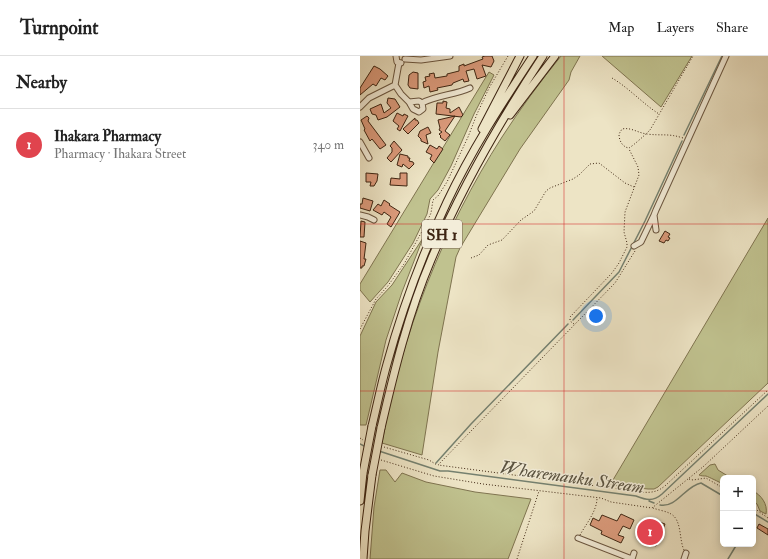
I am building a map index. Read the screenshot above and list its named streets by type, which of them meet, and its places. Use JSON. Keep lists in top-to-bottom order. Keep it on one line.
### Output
{"streets":{"highway":["SH 1"]},"water":["Wharemauku Stream"],"page":{"header":"Turnpoint","nav":["Map","Layers","Share"],"heading":"Nearby","list":[{"mark":"1","name":"Ihakara Pharmacy","note":"Pharmacy · Ihakara Street","value":"340 m"}],"map_buttons":["+","−"],"pins":"1"}}
